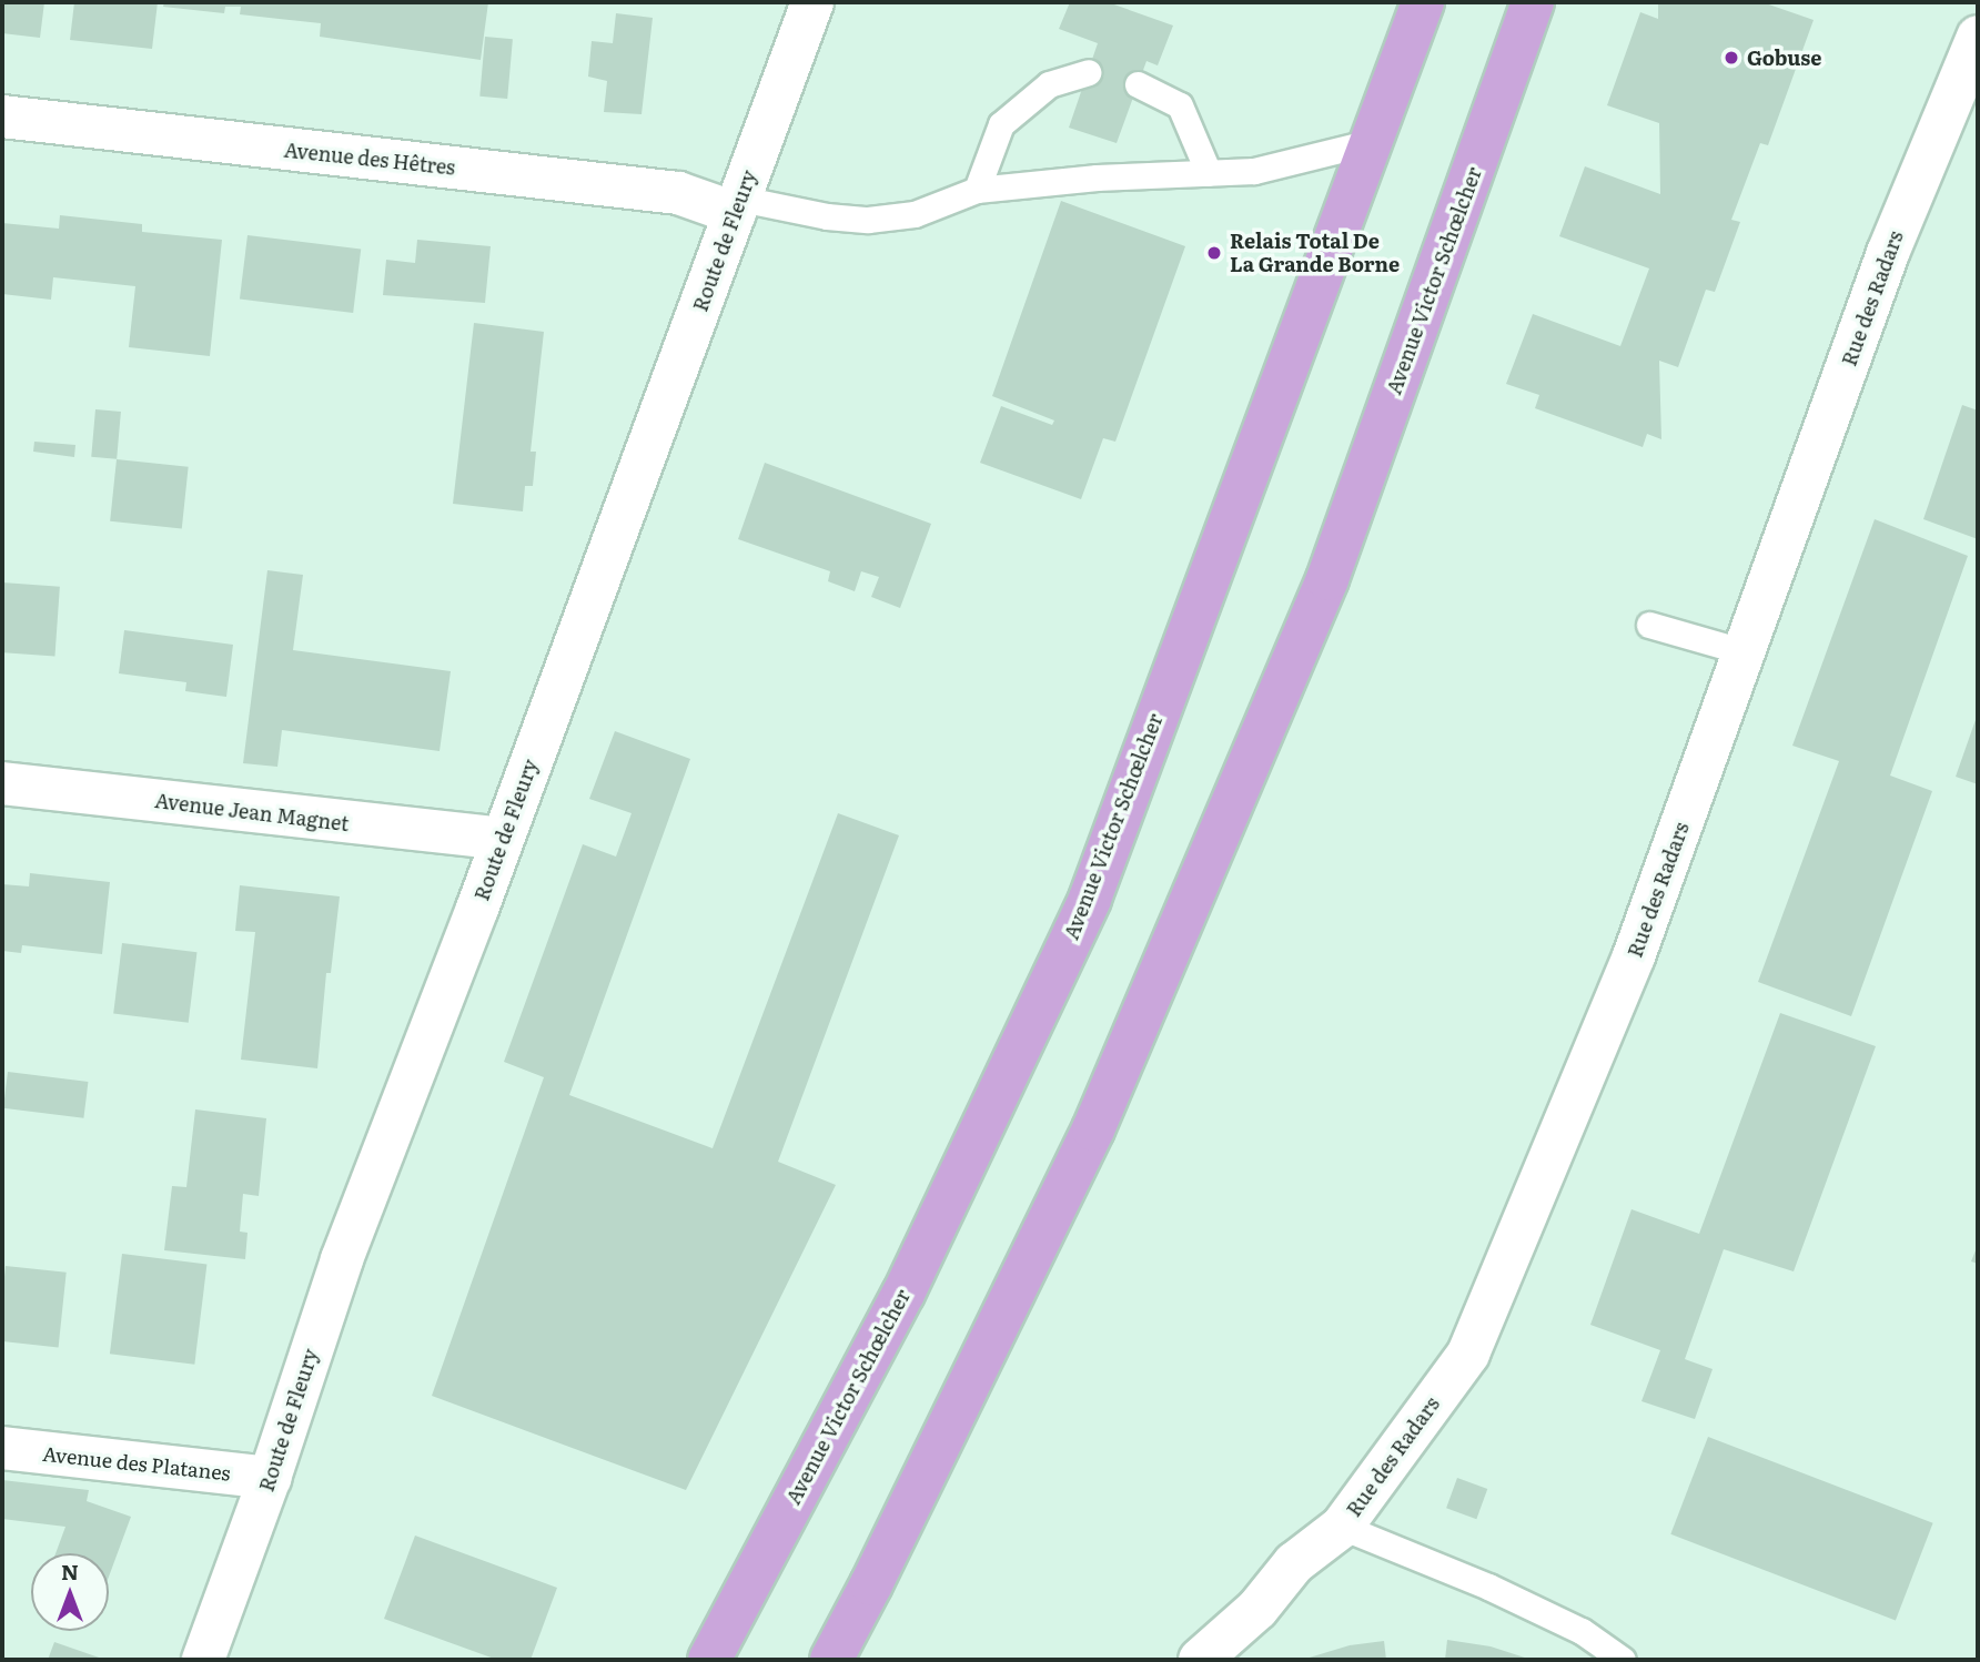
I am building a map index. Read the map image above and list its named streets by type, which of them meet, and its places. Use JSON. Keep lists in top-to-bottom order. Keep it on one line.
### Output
{"streets":{"main road":["Avenue Victor Schœlcher"],"street":["Avenue des Hêtres","Route de Fleury","Rue des Radars","Avenue Jean Magnet","Avenue des Platanes"]},"crossings":[["Avenue des Hêtres","Route de Fleury"],["Route de Fleury","Avenue Jean Magnet"],["Route de Fleury","Avenue des Platanes"]],"places":["Gobuse","Relais Total De La Grande Borne"],"north":"top"}
